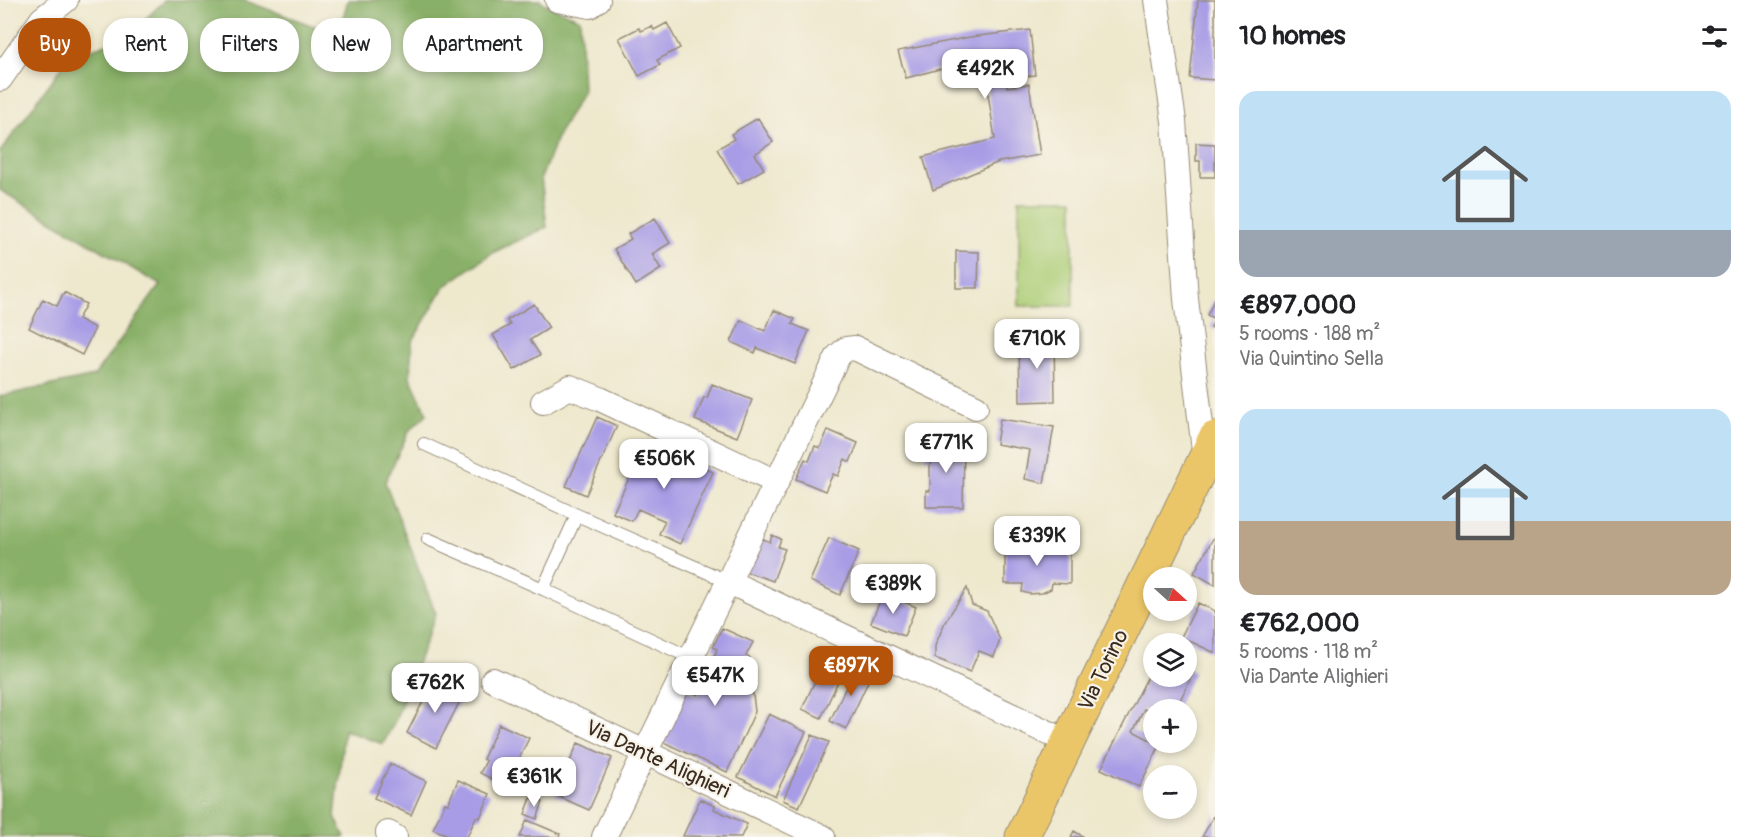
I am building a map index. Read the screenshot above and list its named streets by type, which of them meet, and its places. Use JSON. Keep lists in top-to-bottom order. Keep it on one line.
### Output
{"streets":{"main road":["Via Torino"],"street":["Via Dante Alighieri"]},"north":"right","page":{"heading":"10 homes","chip":["Buy","Rent","Filters","New","Apartment"],"price":["€492K","€710K","€771K","€506K","€339K","€389K","€897K","€547K","€762K","€361K"],"list":[{"name":"€897,000","note":"5 rooms · 188 m² · Via Quintino Sella"},{"name":"€762,000","note":"5 rooms · 118 m² · Via Dante Alighieri"}],"map_buttons":["+","−"]}}
